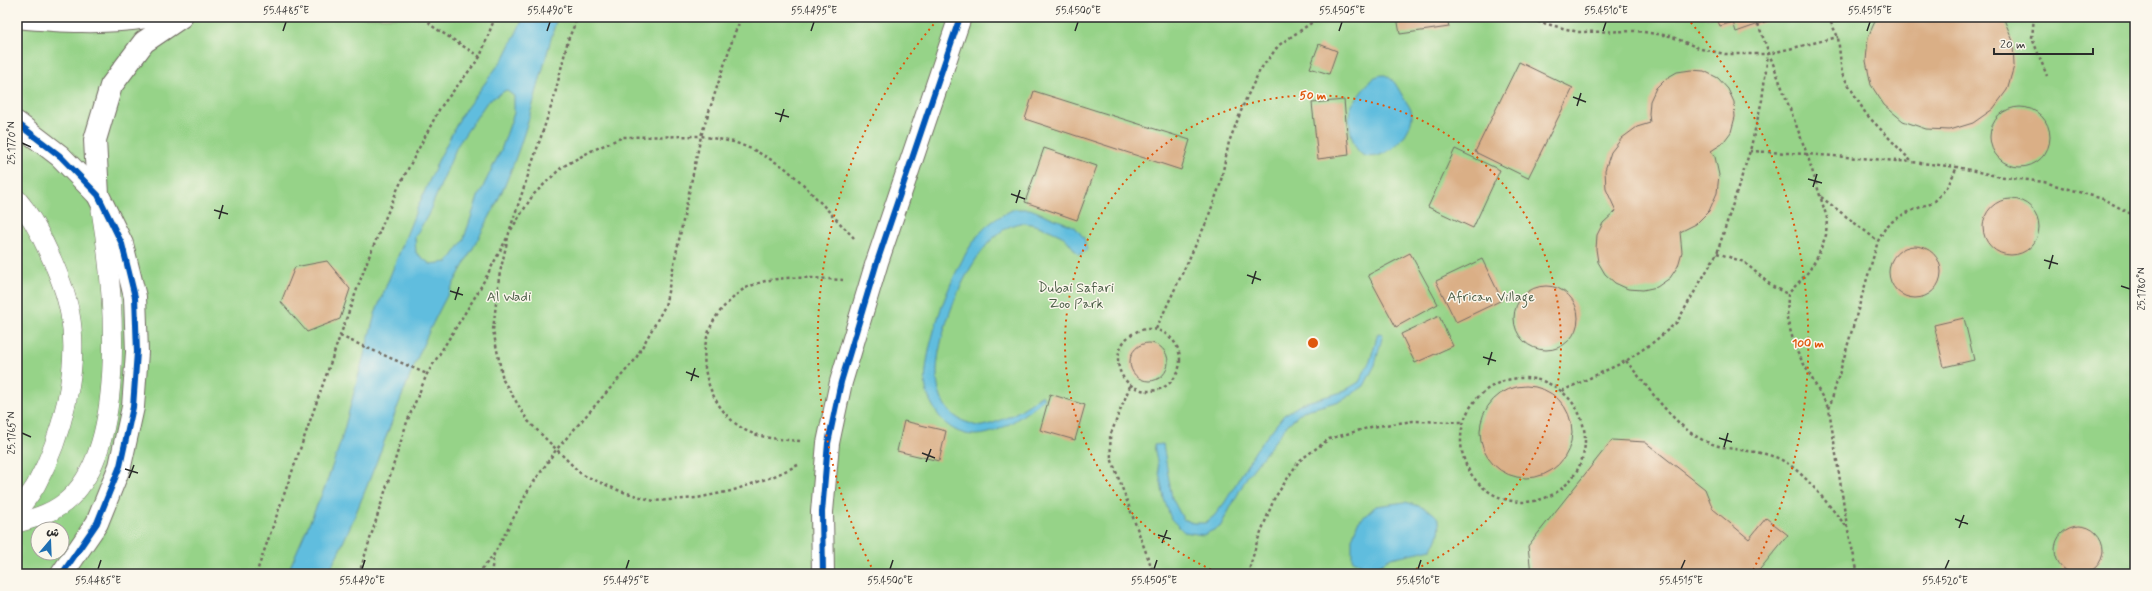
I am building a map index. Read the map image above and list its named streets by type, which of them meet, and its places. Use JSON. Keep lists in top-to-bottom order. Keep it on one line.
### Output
{"parks":["Dubai Safari Zoo Park","Al Wadi","African Village"],"scale_bar":"20 m","north":"top","coordinates":["55.4485°E","55.4490°E","55.4495°E","55.4500°E","55.4505°E","55.4510°E","55.4515°E","25.1770°N","25.1780°N","25.1765°N","55.4520°E"],"rings":["50 m","100 m"]}
